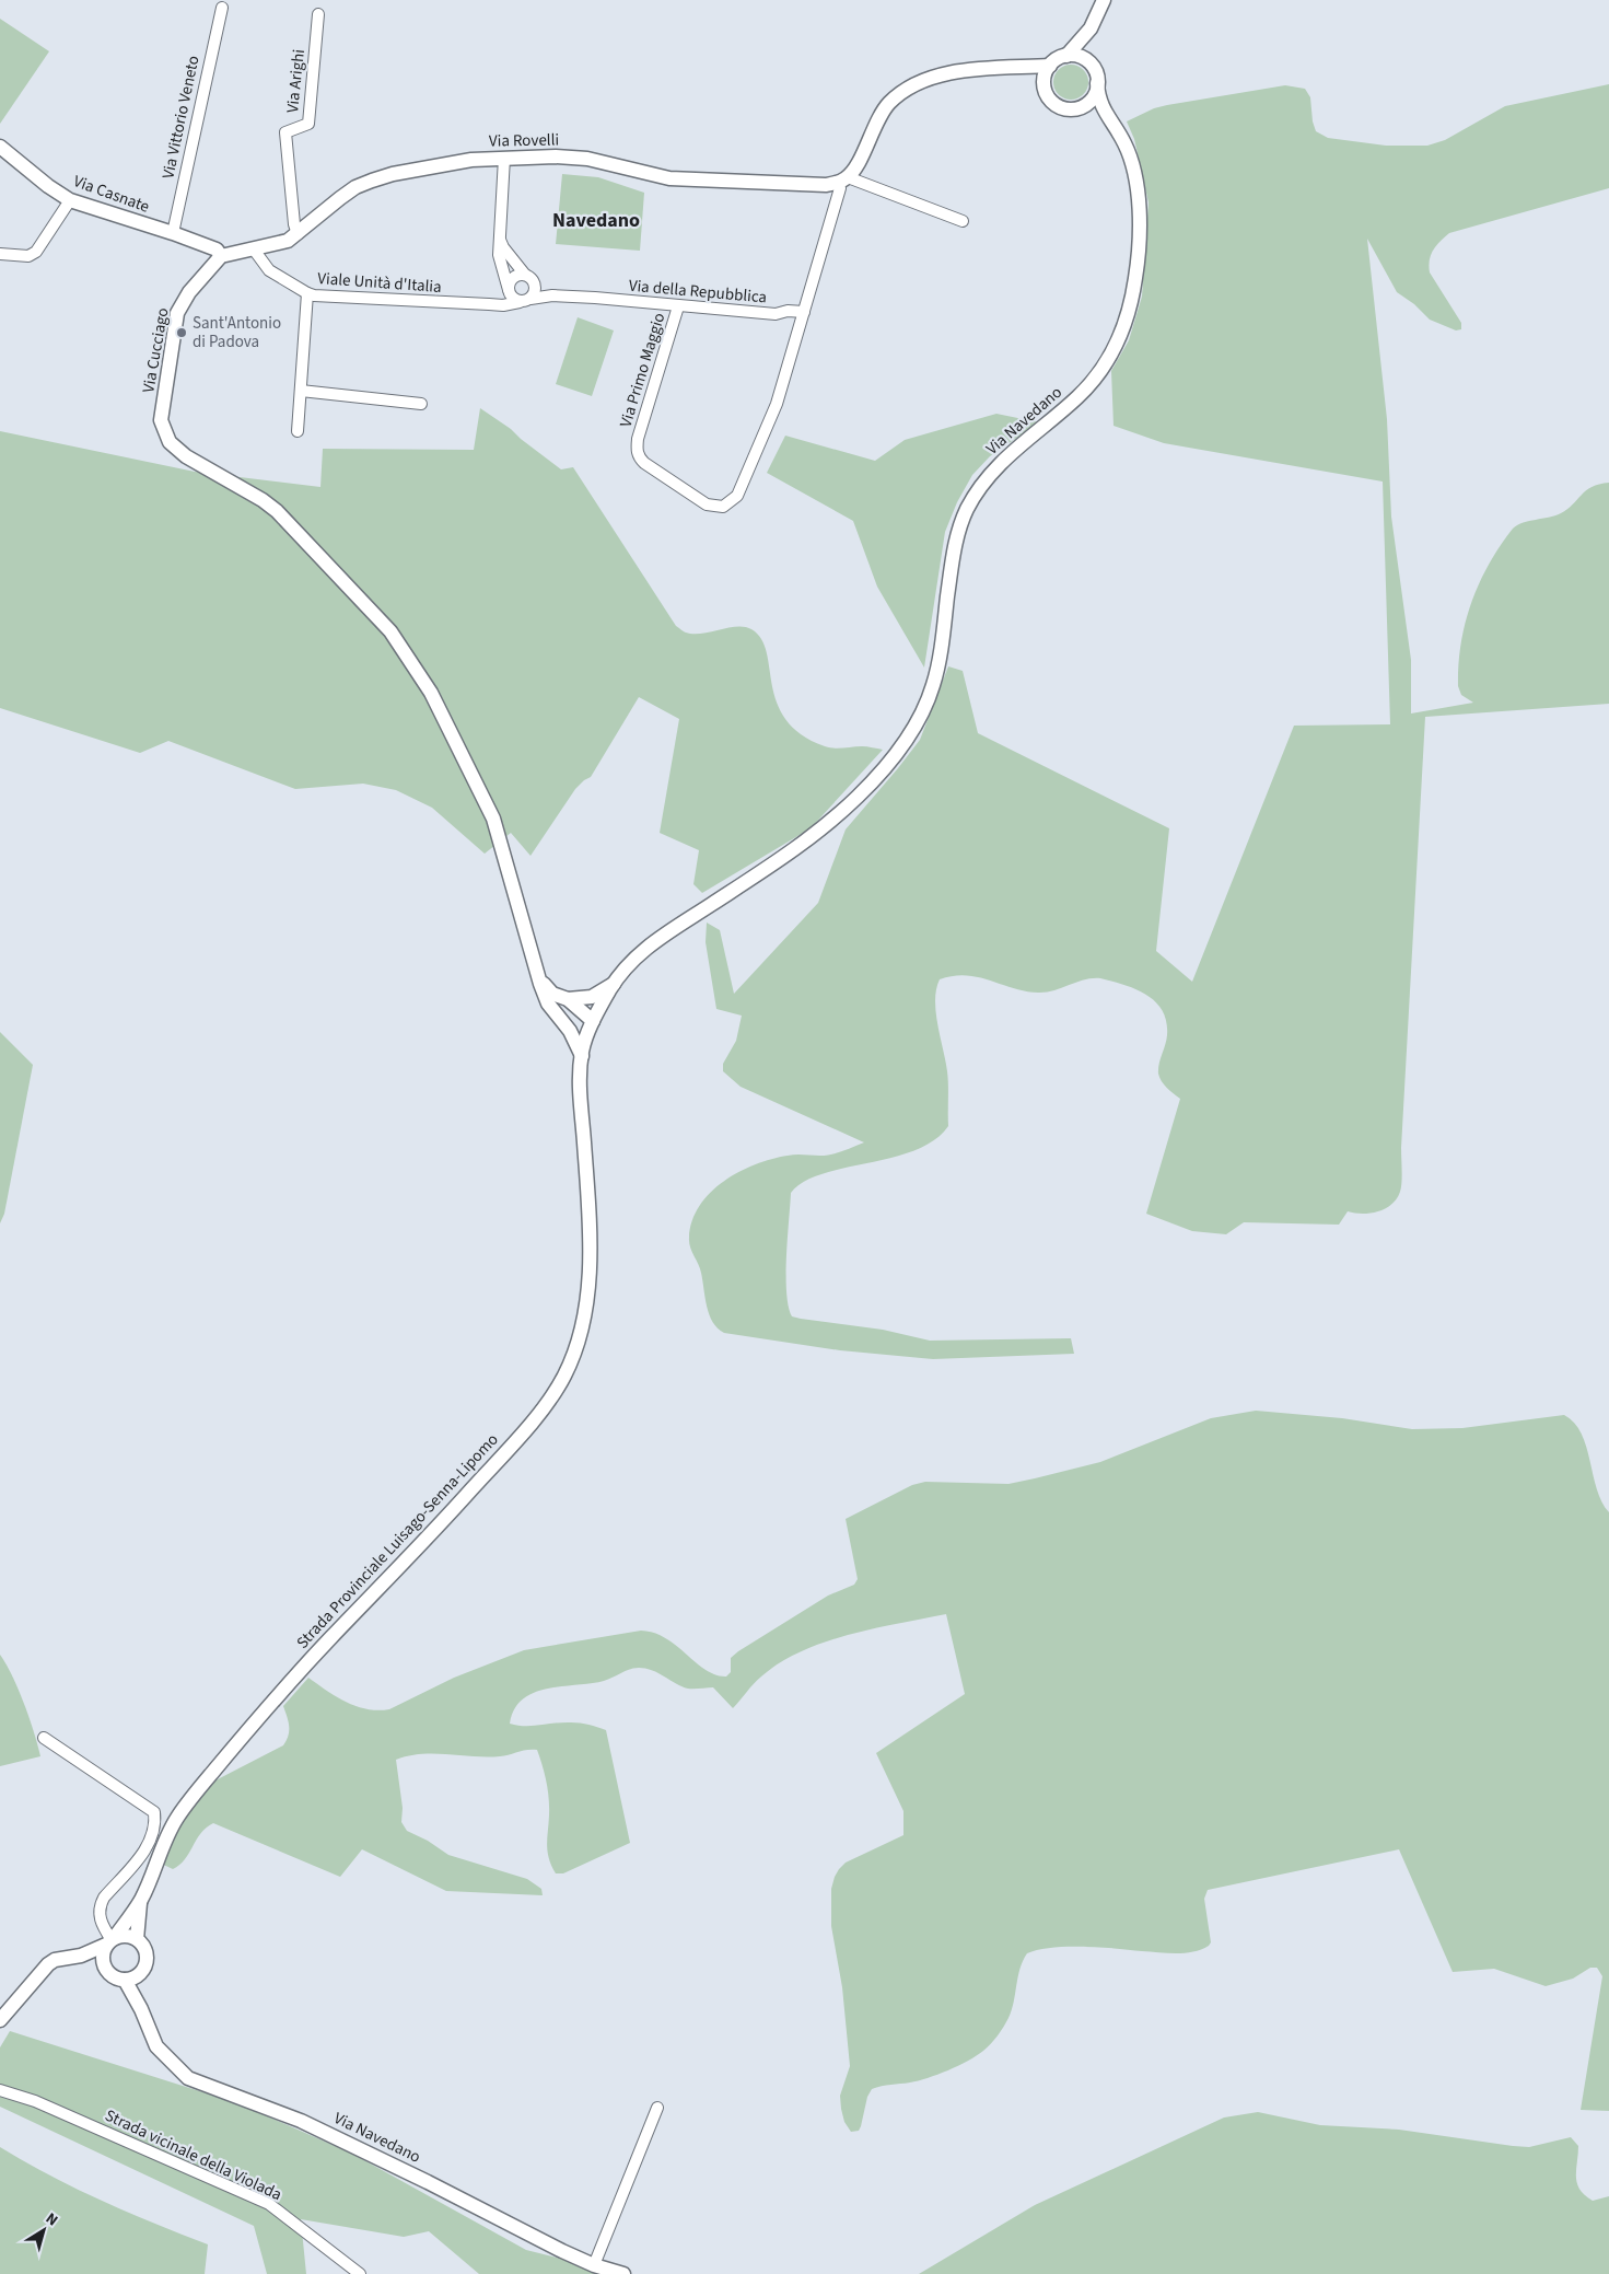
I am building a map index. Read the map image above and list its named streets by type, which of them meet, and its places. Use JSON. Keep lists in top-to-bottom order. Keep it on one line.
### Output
{"streets":{"street":["Via Arighi","Via Vittorio Veneto","Via Rovelli","Via Casnate","Viale Unità d'Italia","Via della Repubblica","Via Cucciago","Via Primo Maggio","Via Navedano","Strada Provinciale Luisago-Senna-Lipomo","Strada vicinale della Violada"]},"crossings":[["Via Arighi","Via Rovelli"],["Via Vittorio Veneto","Via Casnate"],["Via Rovelli","Via Casnate"],["Via Rovelli","Viale Unità d'Italia"],["Via Rovelli","Via Cucciago"],["Via Casnate","Via Cucciago"],["Viale Unità d'Italia","Via della Repubblica"],["Via della Repubblica","Via Primo Maggio"],["Via Navedano","Strada Provinciale Luisago-Senna-Lipomo"]],"districts":["Navedano"],"places":["Sant'Antonio di Padova"],"north":"top right"}
